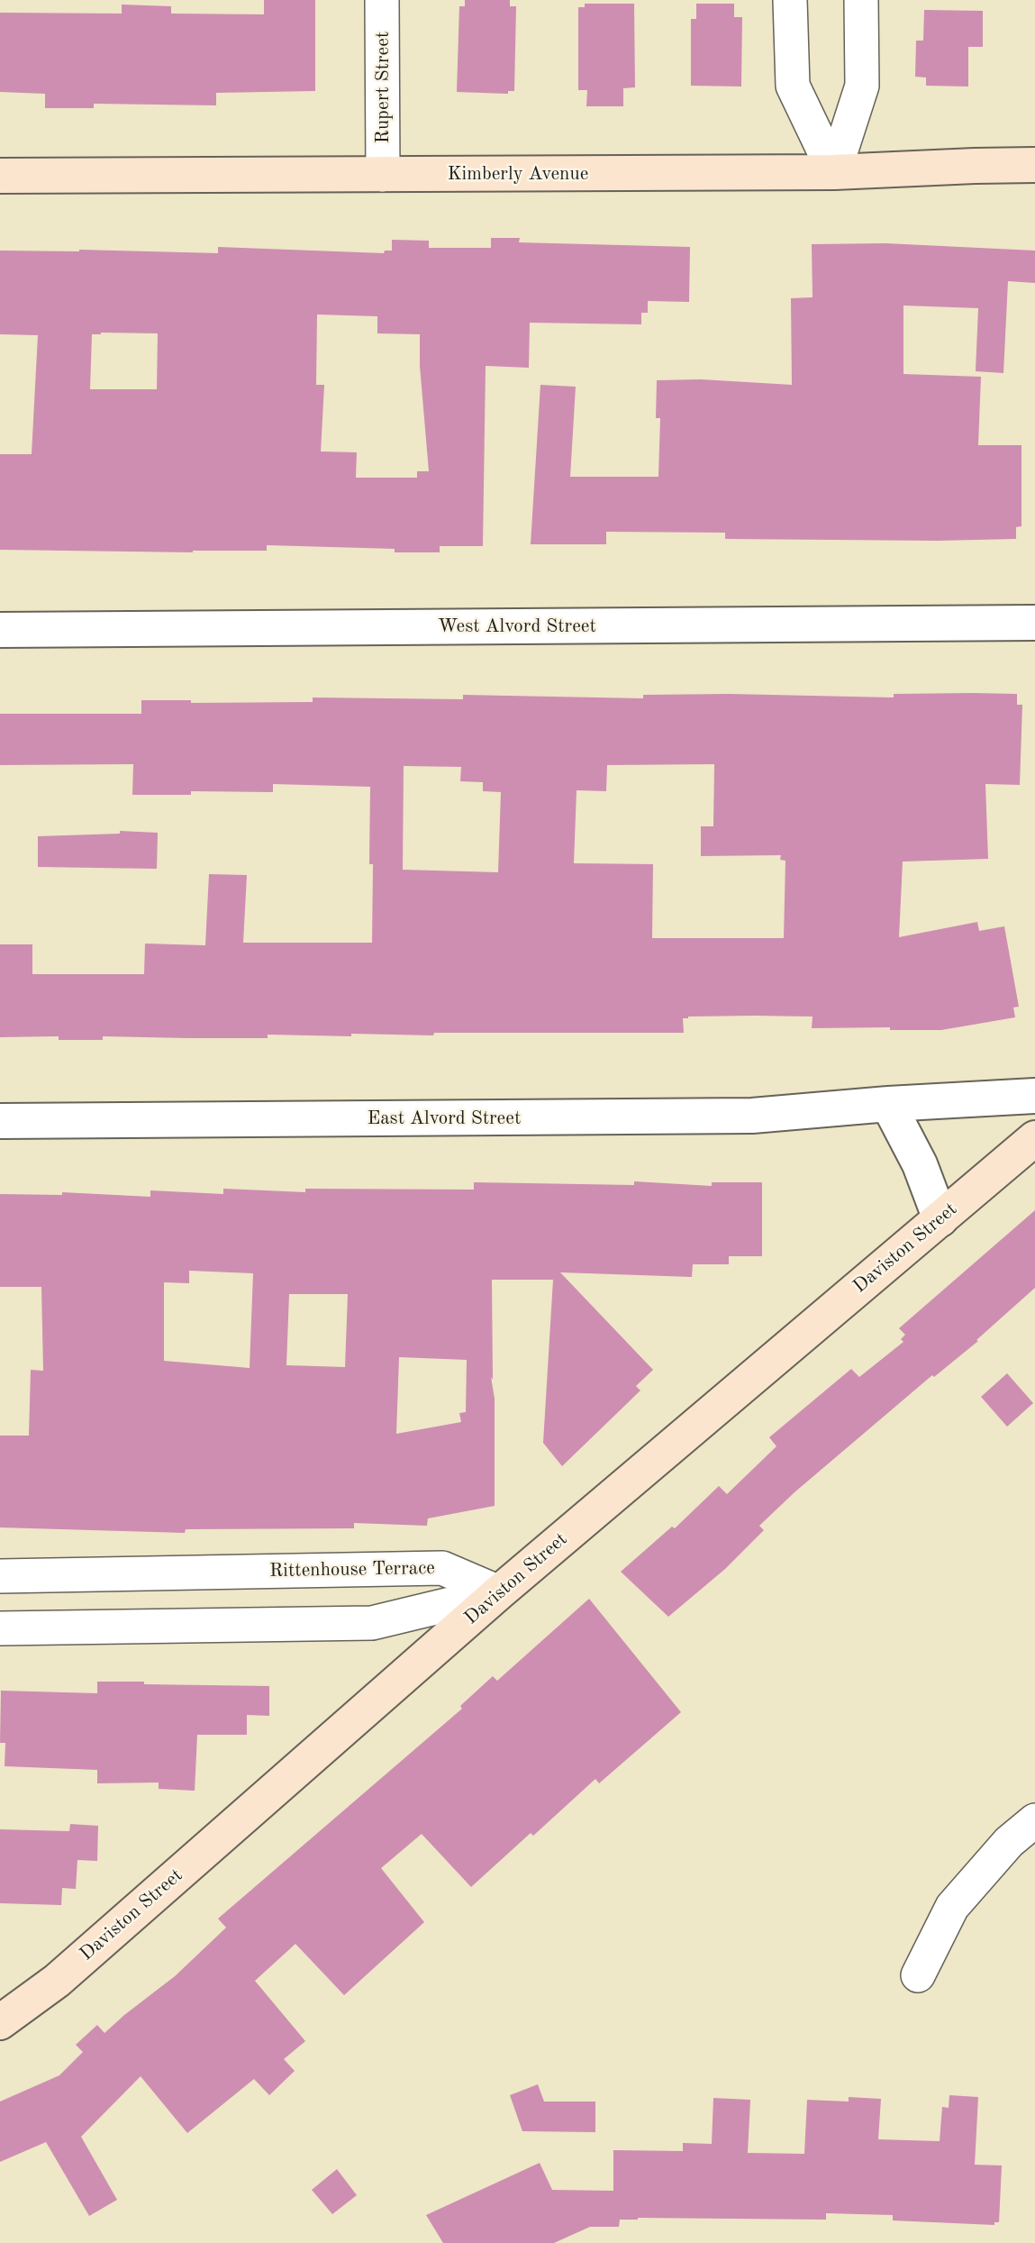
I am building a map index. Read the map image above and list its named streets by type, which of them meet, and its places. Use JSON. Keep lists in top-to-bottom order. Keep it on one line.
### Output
{"streets":{"main road":["Kimberly Avenue","Daviston Street"],"street":["Rupert Street","West Alvord Street","East Alvord Street","Rittenhouse Terrace"]},"crossings":[["Rupert Street","Kimberly Avenue"],["Daviston Street","Rittenhouse Terrace"]]}
